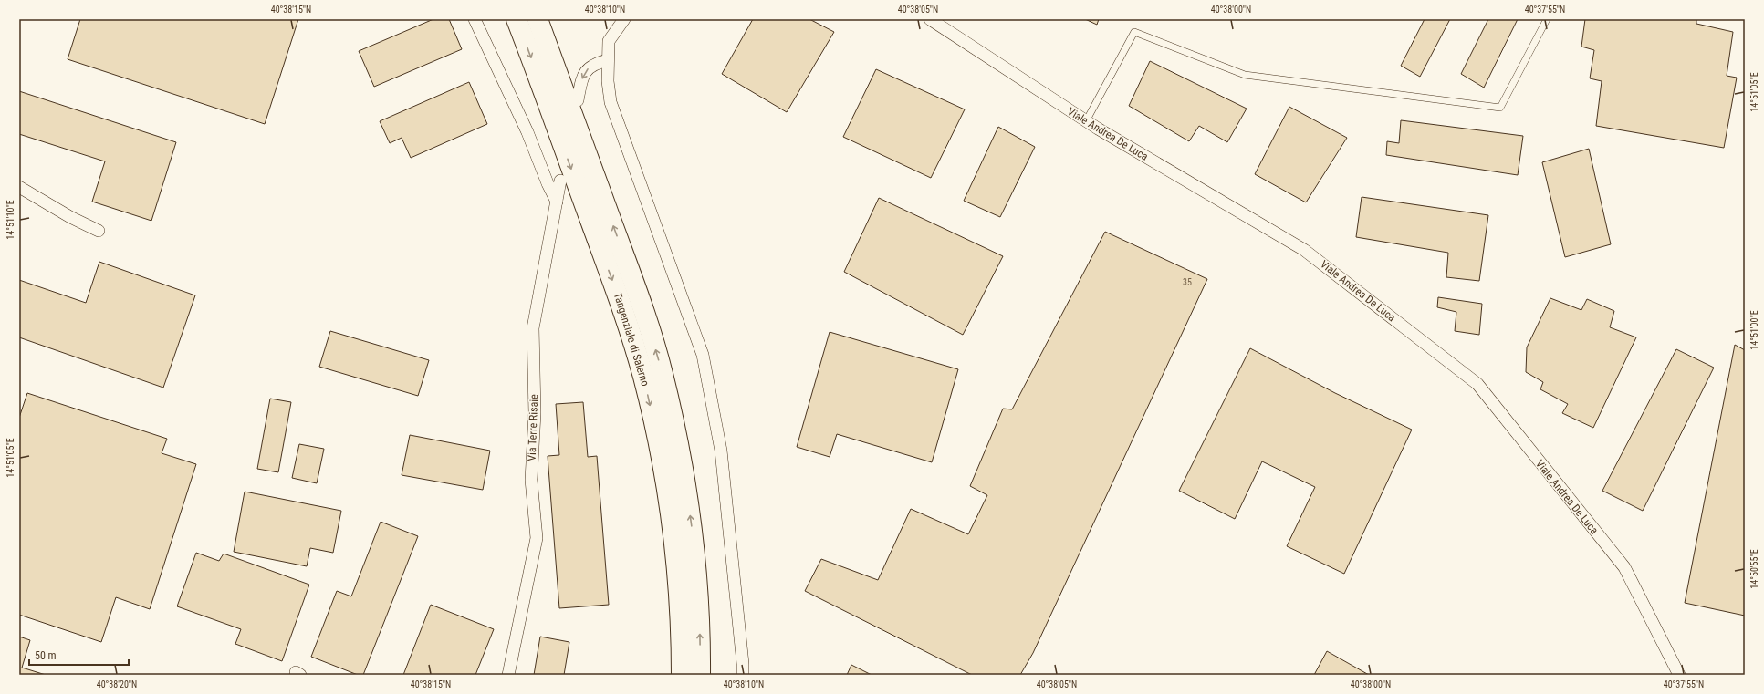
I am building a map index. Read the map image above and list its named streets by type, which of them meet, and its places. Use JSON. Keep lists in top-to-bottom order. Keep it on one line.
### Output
{"streets":{"highway":["Tangenziale di Salerno"],"street":["Viale Andrea De Luca","Via Terre Risaie"]},"house_numbers":["35"],"scale_bar":"50 m","coordinates":["40°38'15\"N","40°38'10\"N","40°38'05\"N","40°38'00\"N","40°37'55\"N","14°51'05\"E","14°51'10\"E","14°51'00\"E","14°50'55\"E","40°38'20\"N"]}
